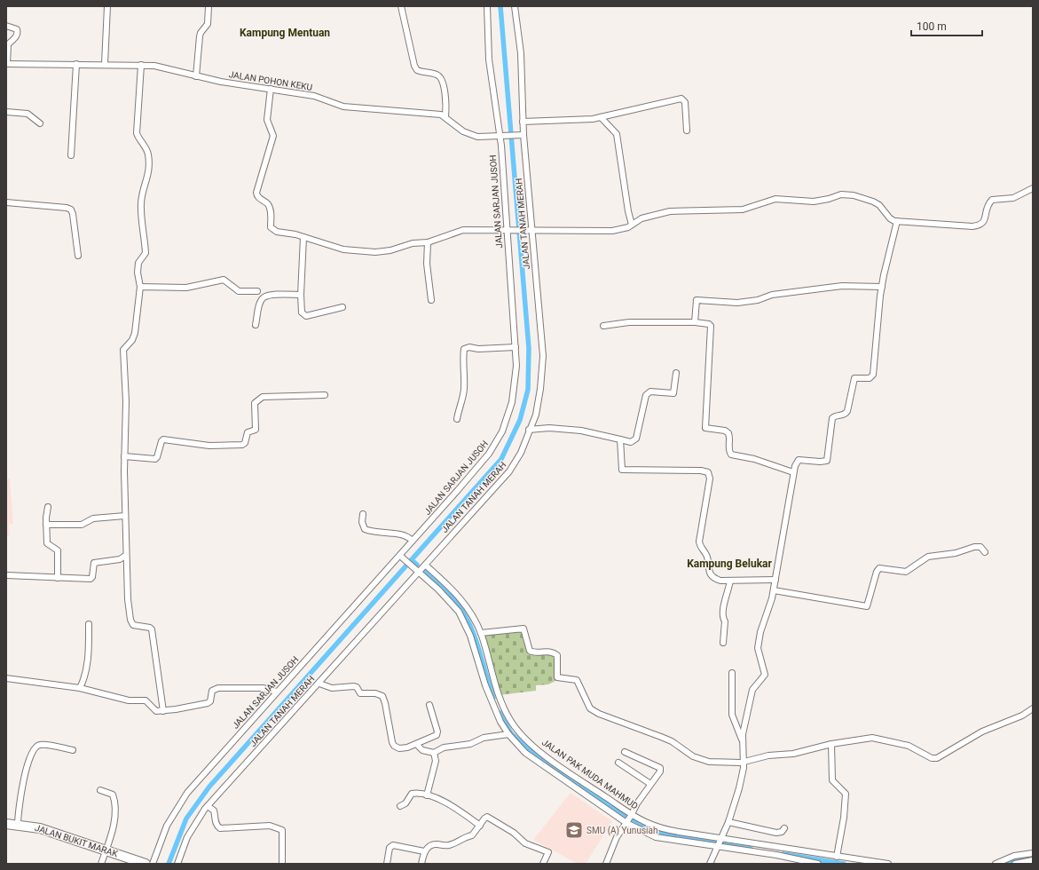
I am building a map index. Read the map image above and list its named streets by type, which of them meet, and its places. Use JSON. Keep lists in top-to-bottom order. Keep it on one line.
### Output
{"streets":{"main road":["JALAN BUKIT MARAK"],"street":["JALAN POHON KEKU","JALAN SARJAN JUSOH","JALAN TANAH MERAH","JALAN PAK MUDA MAHMUD"]},"crossings":[["JALAN POHON KEKU","JALAN SARJAN JUSOH"],["JALAN POHON KEKU","JALAN TANAH MERAH"],["JALAN TANAH MERAH","JALAN PAK MUDA MAHMUD"]],"districts":["Kampung Mentuan","Kampung Belukar"],"places":{"school or university":["SMU (A) Yunusiah"]},"scale_bar":"100 m"}
